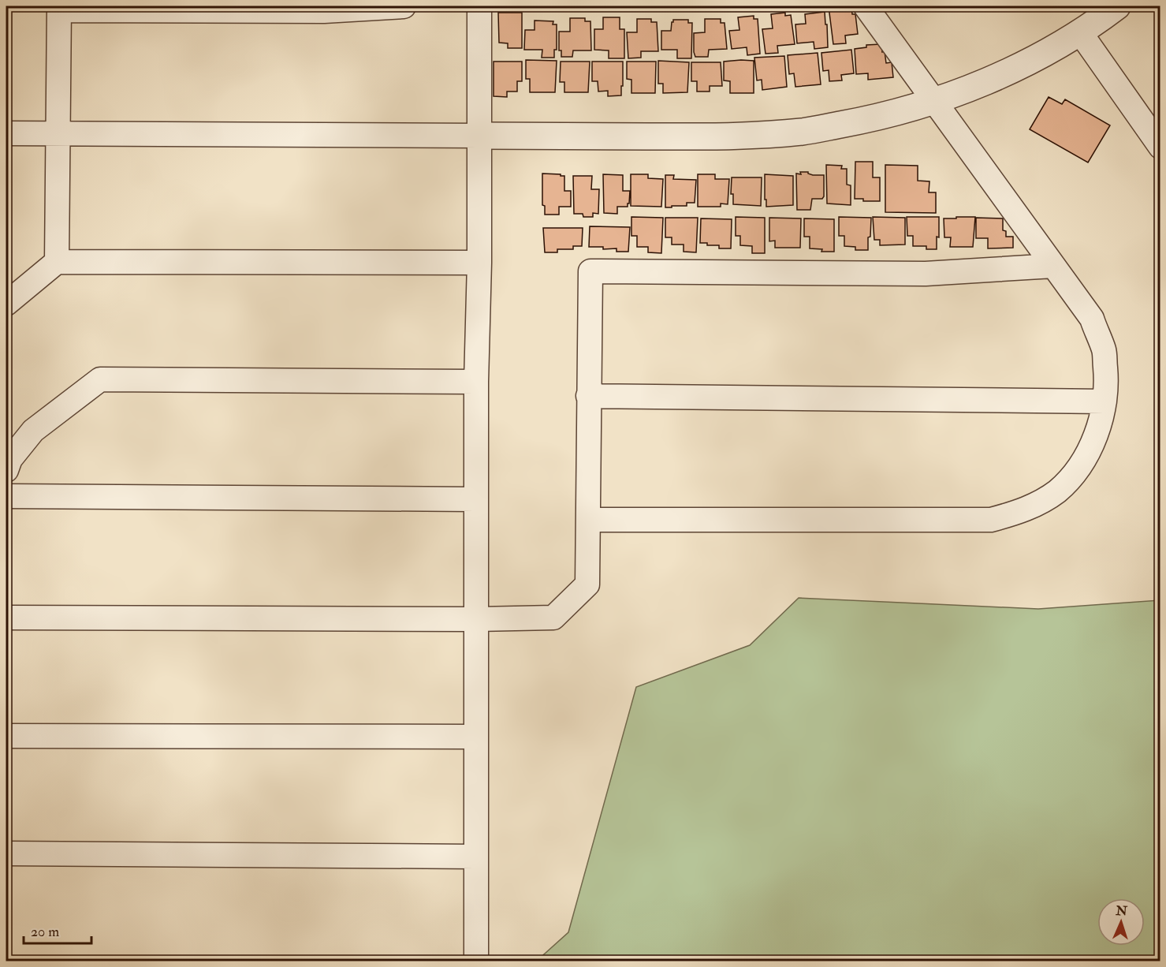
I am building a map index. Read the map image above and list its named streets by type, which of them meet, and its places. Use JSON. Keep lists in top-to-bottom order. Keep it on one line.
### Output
{"scale_bar":"20 m","north":"top"}
